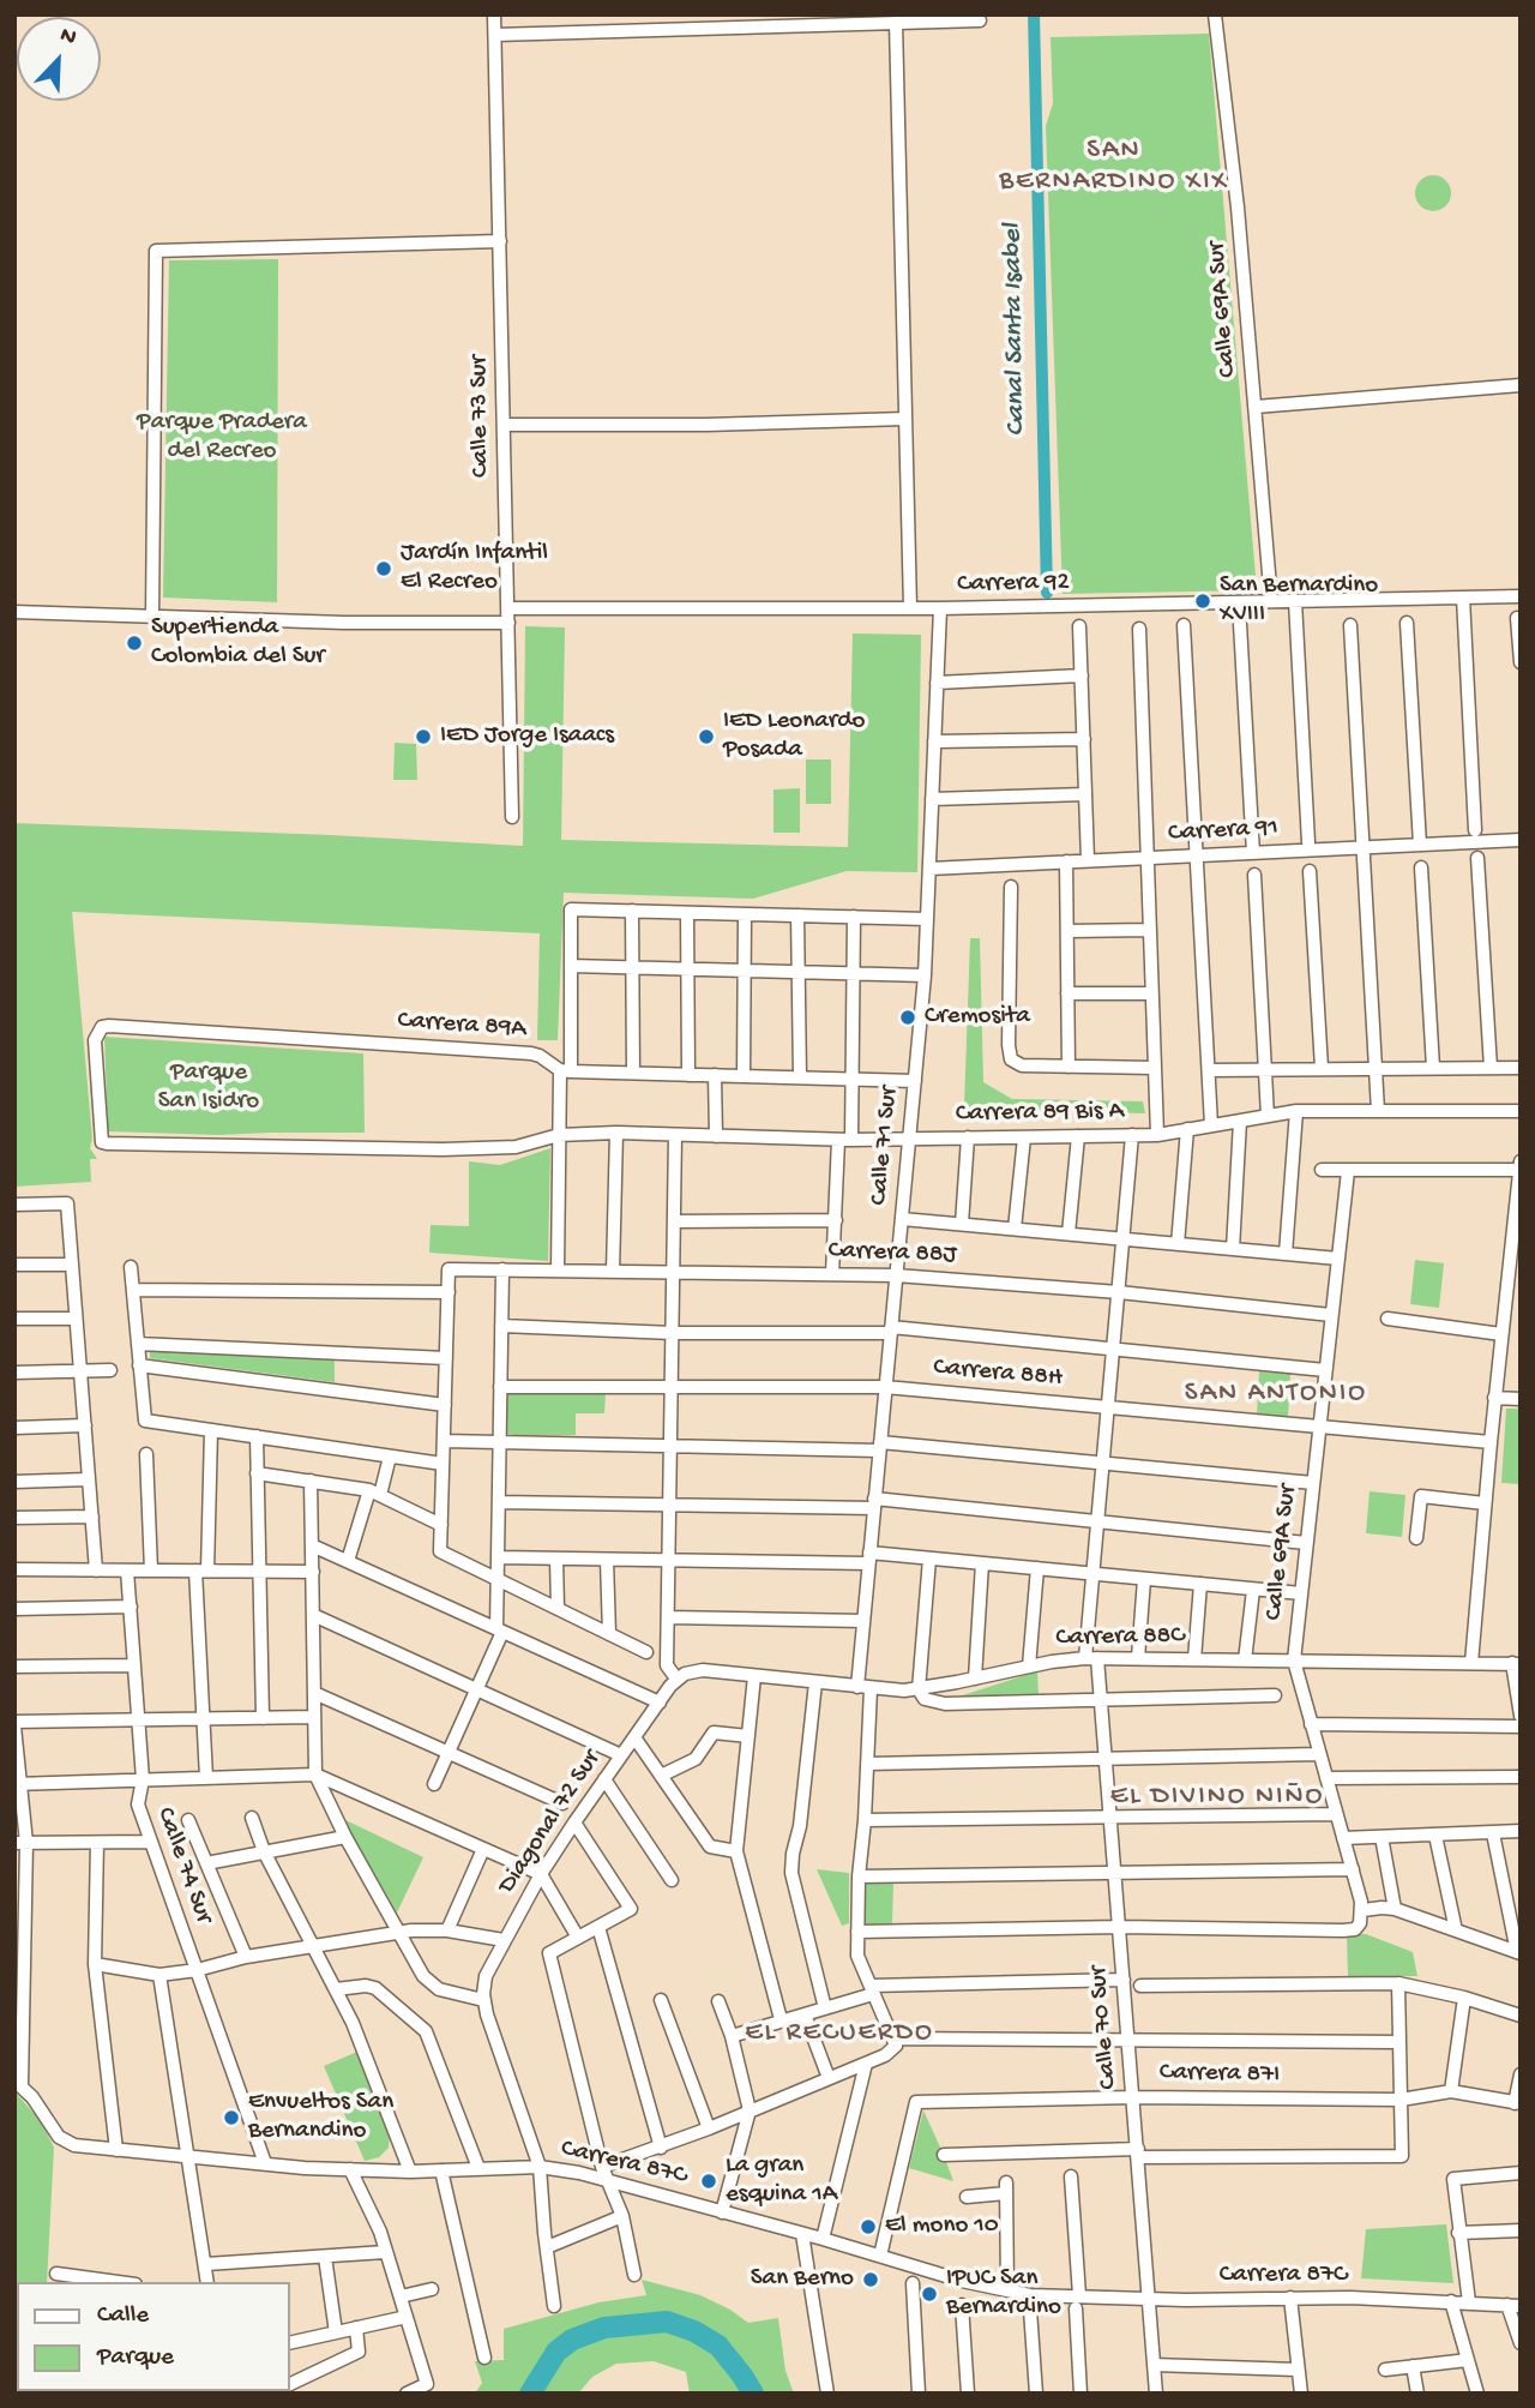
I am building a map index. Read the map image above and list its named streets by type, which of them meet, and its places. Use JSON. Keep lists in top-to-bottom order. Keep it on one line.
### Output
{"streets":{"street":["Calle 69A Sur","Calle 73 Sur","Carrera 92","Carrera 91","Carrera 89A","Carrera 89 Bis A","Calle 71 Sur","Carrera 88J","Carrera 88H","Carrera 88C","Diagonal 72 Sur","Calle 74 Sur","Calle 70 Sur","Carrera 87I","Carrera 87C"]},"crossings":[["Calle 69A Sur","Carrera 92"],["Calle 69A Sur","Carrera 88J"],["Calle 69A Sur","Carrera 88H"],["Calle 69A Sur","Carrera 88C"],["Calle 73 Sur","Carrera 92"],["Carrera 92","Calle 71 Sur"],["Carrera 91","Calle 71 Sur"],["Carrera 89A","Carrera 89 Bis A"],["Carrera 89A","Calle 71 Sur"],["Carrera 89 Bis A","Calle 71 Sur"],["Carrera 89 Bis A","Calle 70 Sur"],["Calle 71 Sur","Carrera 88J"],["Calle 71 Sur","Carrera 88H"],["Calle 71 Sur","Carrera 88C"],["Carrera 88J","Calle 70 Sur"],["Carrera 88H","Calle 70 Sur"],["Carrera 88C","Diagonal 72 Sur"],["Carrera 88C","Calle 70 Sur"],["Calle 74 Sur","Carrera 87C"],["Calle 70 Sur","Carrera 87I"],["Calle 70 Sur","Carrera 87C"],["Carrera 87I","Carrera 87C"]],"districts":["SAN BERNARDINO XIX","SAN ANTONIO","EL DIVINO NIÑO","EL RECUERDO"],"water":["Canal Santa Isabel"],"parks":["Parque Pradera del Recreo","Parque San Isidro"],"places":["Jardín Infantil El Recreo","San Bernardino XVIII","Supertienda Colombia del Sur","IED Jorge Isaacs","IED Leonardo Posada","Cremosita","Envueltos San Bernandino","La gran esquina 1A","El mono 10","San Berno","IPUC San Bernardino"],"legend":["Calle","Parque"],"north":"top right"}
